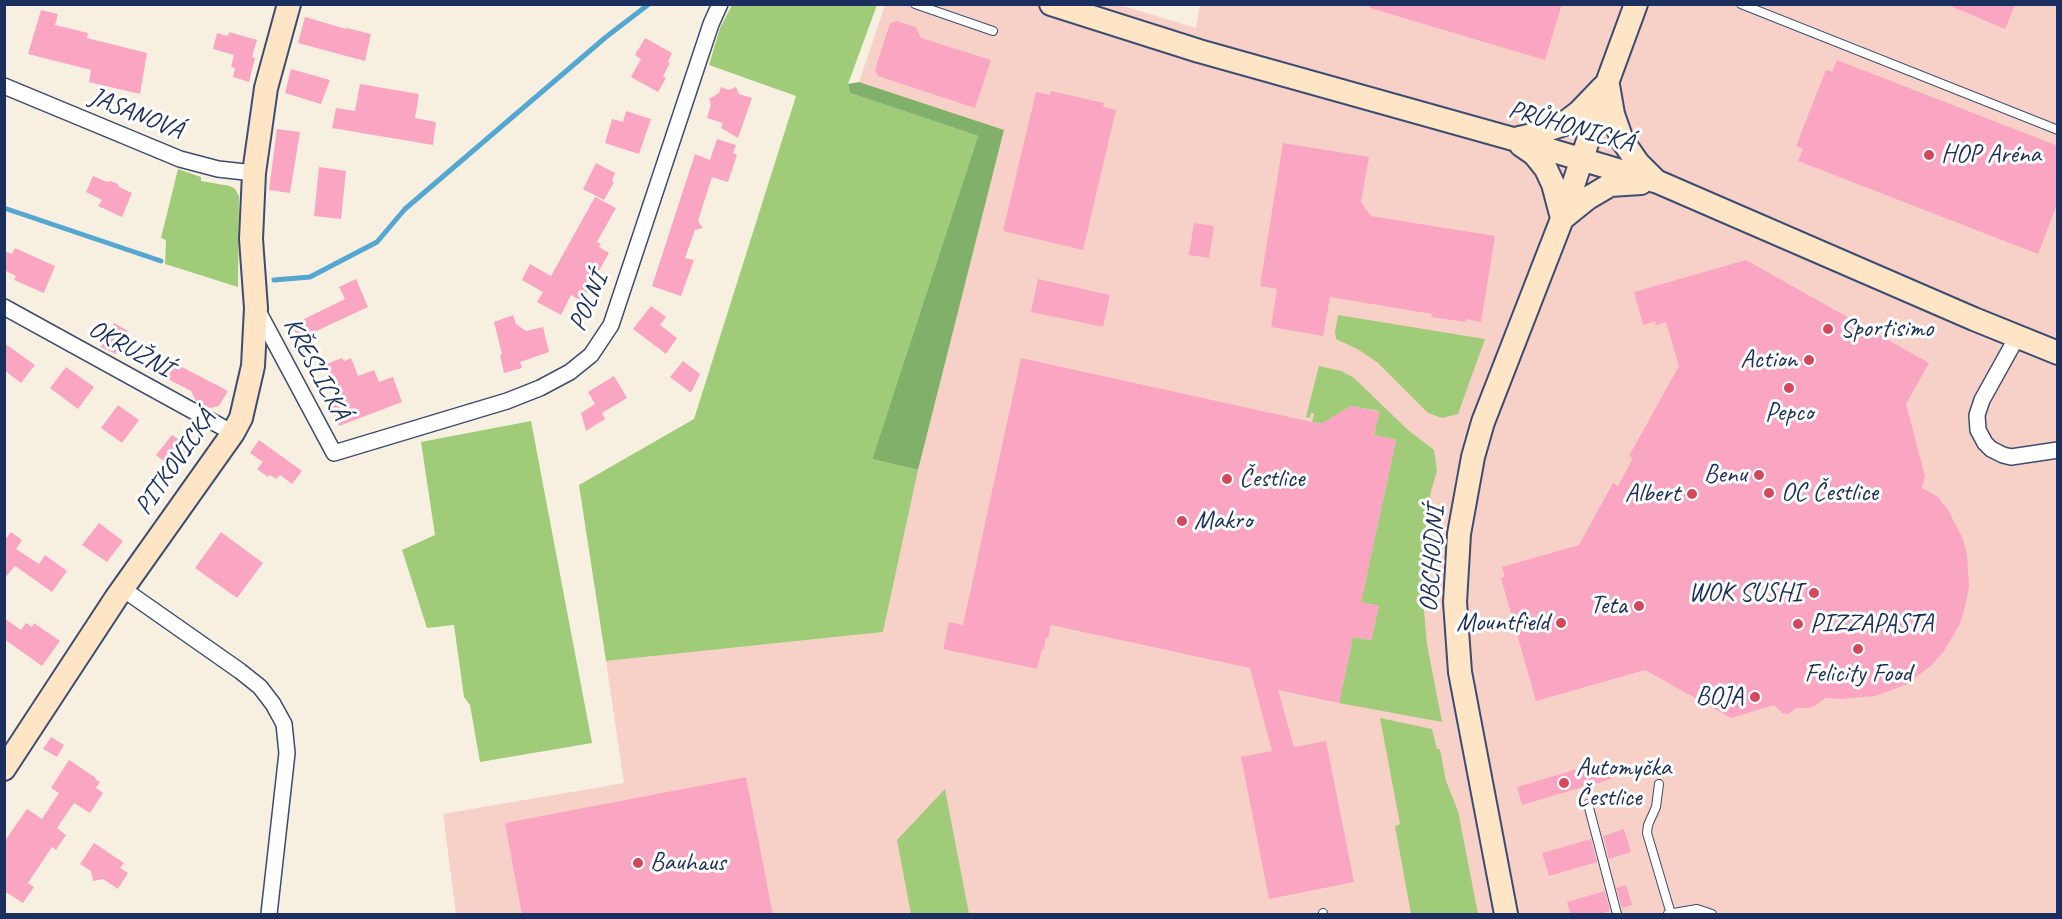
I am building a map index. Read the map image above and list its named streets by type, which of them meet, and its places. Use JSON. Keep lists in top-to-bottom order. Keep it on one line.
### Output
{"streets":{"street":["JASANOVÁ","PRŮHONICKÁ","POLNÍ","OKRUŽNÍ","KŘESLICKÁ","PITKOVICKÁ","OBCHODNÍ"]},"crossings":[["JASANOVÁ","PITKOVICKÁ"],["PRŮHONICKÁ","OBCHODNÍ"],["POLNÍ","KŘESLICKÁ"],["OKRUŽNÍ","PITKOVICKÁ"],["KŘESLICKÁ","PITKOVICKÁ"]],"places":["HOP Aréna","Sportisimo","Action","Pepco","Benu","Čestlice","OC Čestlice","Albert","Makro","WOK SUSHI","Teta","Mountfield","PIZZAPASTA","Felicity Food","BOJA","Automyčka Čestlice","Bauhaus"]}
